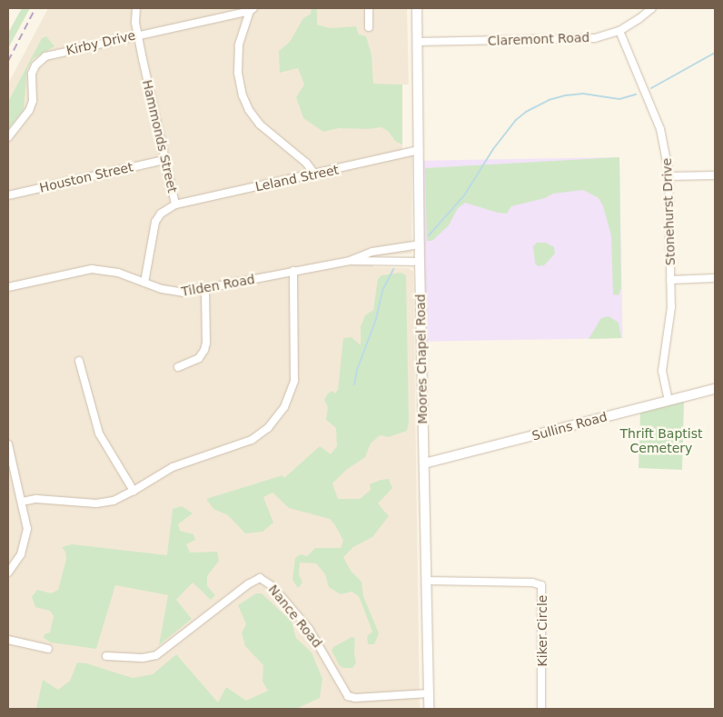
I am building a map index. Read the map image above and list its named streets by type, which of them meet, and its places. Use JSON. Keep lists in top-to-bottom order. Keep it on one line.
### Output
{"streets":{"main road":["Moores Chapel Road","Sullins Road"],"street":["Claremont Road","Kirby Drive","Hammonds Street","Houston Street","Leland Street","Stonehurst Drive","Tilden Road","Nance Road","Kiker Circle"]},"crossings":[["Claremont Road","Stonehurst Drive"],["Claremont Road","Moores Chapel Road"],["Kirby Drive","Hammonds Street"],["Hammonds Street","Houston Street"],["Hammonds Street","Leland Street"],["Hammonds Street","Tilden Road"],["Leland Street","Moores Chapel Road"],["Stonehurst Drive","Sullins Road"],["Tilden Road","Moores Chapel Road"],["Moores Chapel Road","Sullins Road"],["Moores Chapel Road","Nance Road"],["Moores Chapel Road","Kiker Circle"]],"parks":["Thrift Baptist Cemetery"]}
